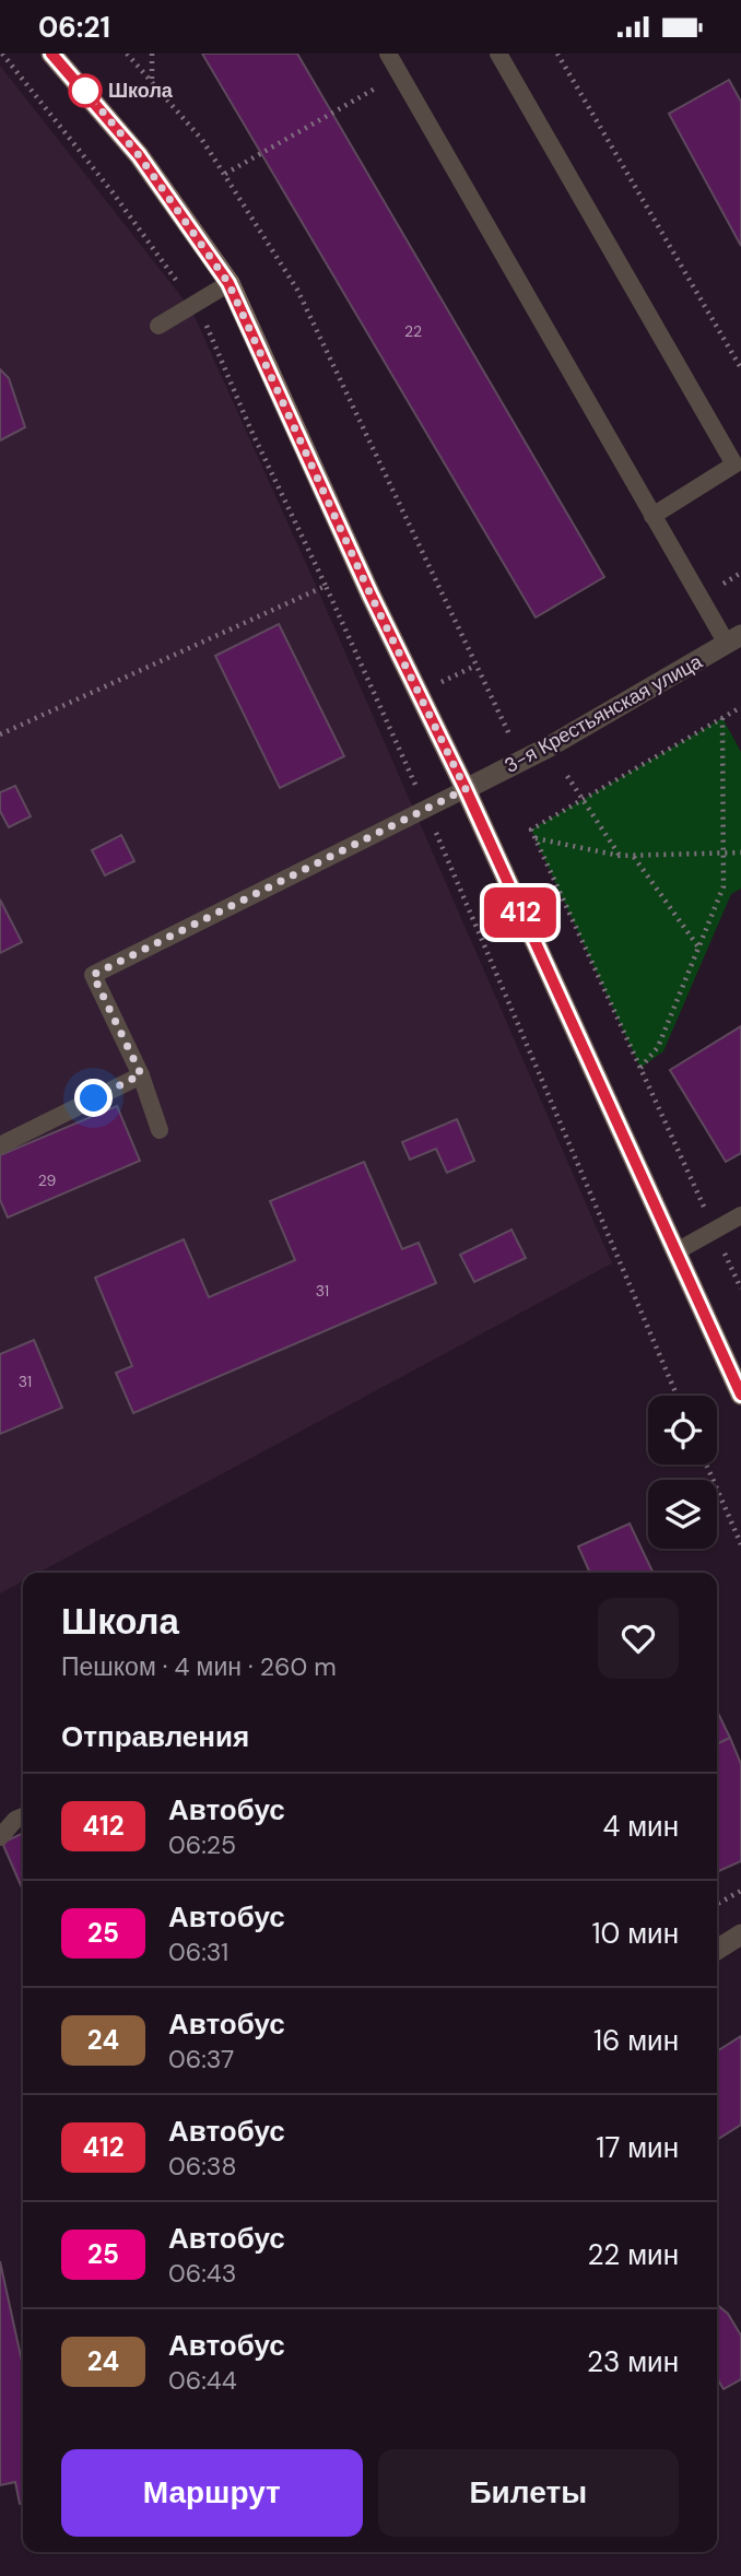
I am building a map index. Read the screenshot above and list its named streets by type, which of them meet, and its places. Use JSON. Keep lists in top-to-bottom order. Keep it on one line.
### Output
{"streets":{"street":["3-я Крестьянская улица"]},"places":["Школа"],"lines":["bus line 412"],"house_numbers":["22","29","31","31"],"page":{"status":"06:21","on_map":"412","heading":[["Школа","Пешком · 4 мин · 260 m"],"Отправления"],"list":[{"mark":"412","name":"Автобус","note":"06:25","value":"4 мин"},{"mark":"25","name":"Автобус","note":"06:31","value":"10 мин"},{"mark":"24","name":"Автобус","note":"06:37","value":"16 мин"},{"mark":"412","name":"Автобус","note":"06:38","value":"17 мин"},{"mark":"25","name":"Автобус","note":"06:43","value":"22 мин"},{"mark":"24","name":"Автобус","note":"06:44","value":"23 мин"}],"buttons":["Маршрут","Билеты"]}}
